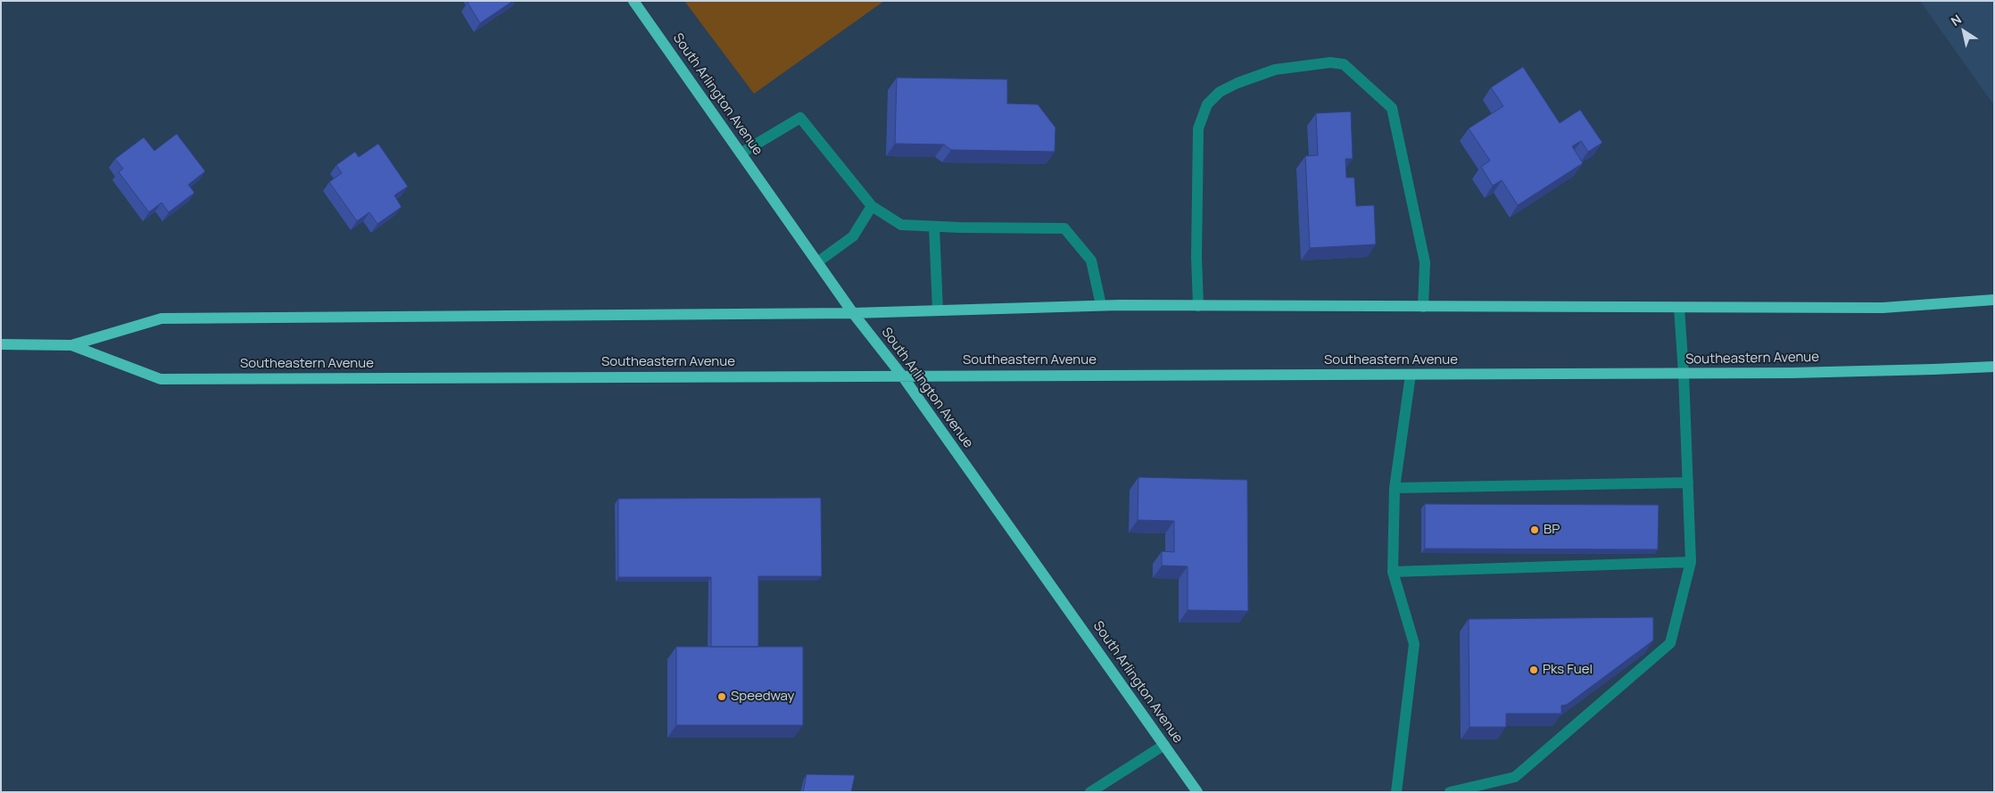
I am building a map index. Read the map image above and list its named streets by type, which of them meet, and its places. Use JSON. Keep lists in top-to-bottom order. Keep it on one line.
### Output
{"streets":{"main road":["South Arlington Avenue","Southeastern Avenue"]},"crossings":[["South Arlington Avenue","Southeastern Avenue"]],"places":["BP","Pks Fuel","Speedway"],"north":"top left"}
